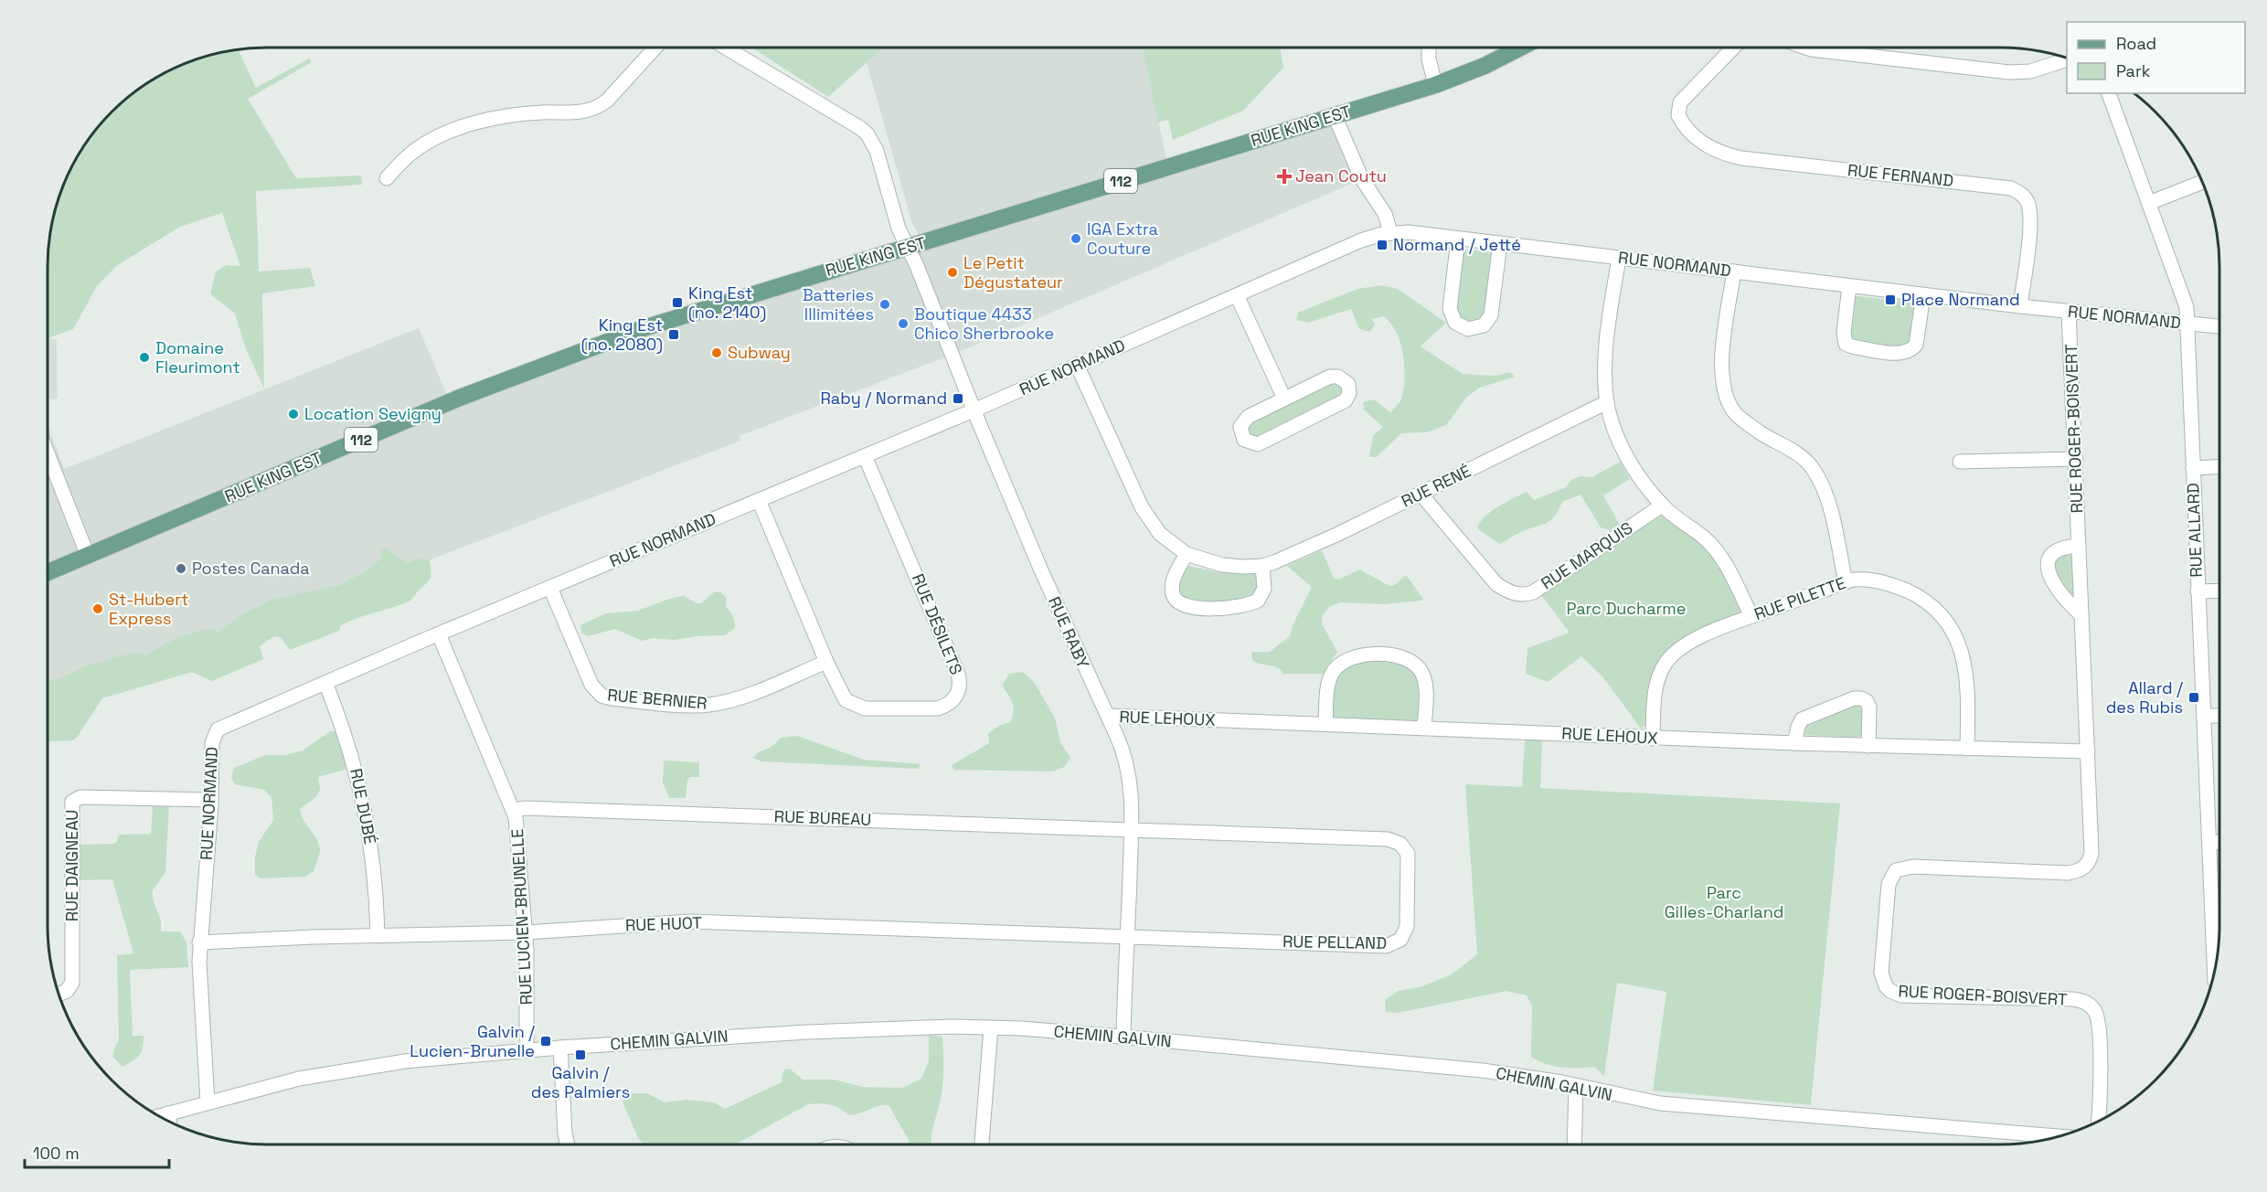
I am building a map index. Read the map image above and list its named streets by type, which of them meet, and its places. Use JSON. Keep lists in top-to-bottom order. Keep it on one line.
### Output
{"streets":{"main road":["RUE KING EST","112"],"street":["RUE FERNAND","RUE NORMAND","RUE ROGER-BOISVERT","RUE RENÉ","RUE ALLARD","RUE MARQUIS","RUE PILETTE","RUE DÉSILETS","RUE RABY","RUE BERNIER","RUE LEHOUX","RUE DUBÉ","RUE BUREAU","RUE DAIGNEAU","RUE LUCIEN-BRUNELLE","RUE HUOT","RUE PELLAND","CHEMIN GALVIN"]},"crossings":[["RUE KING EST","RUE RABY"],["RUE FERNAND","RUE NORMAND"],["RUE NORMAND","RUE ROGER-BOISVERT"],["RUE NORMAND","RUE RENÉ"],["RUE NORMAND","RUE ALLARD"],["RUE NORMAND","RUE DÉSILETS"],["RUE NORMAND","RUE RABY"],["RUE NORMAND","RUE BERNIER"],["RUE NORMAND","RUE DUBÉ"],["RUE NORMAND","RUE DAIGNEAU"],["RUE NORMAND","RUE LUCIEN-BRUNELLE"],["RUE NORMAND","RUE HUOT"],["RUE NORMAND","CHEMIN GALVIN"],["RUE ROGER-BOISVERT","RUE LEHOUX"],["RUE RENÉ","RUE MARQUIS"],["RUE PILETTE","RUE LEHOUX"],["RUE DÉSILETS","RUE BERNIER"],["RUE RABY","RUE LEHOUX"],["RUE RABY","RUE BUREAU"],["RUE RABY","RUE HUOT"],["RUE RABY","RUE PELLAND"],["RUE RABY","CHEMIN GALVIN"],["RUE DUBÉ","RUE HUOT"],["RUE BUREAU","RUE LUCIEN-BRUNELLE"],["RUE BUREAU","RUE PELLAND"],["RUE LUCIEN-BRUNELLE","RUE HUOT"],["RUE LUCIEN-BRUNELLE","CHEMIN GALVIN"],["RUE HUOT","RUE PELLAND"]],"parks":["Parc Ducharme","Parc Gilles-Charland"],"places":{"health":["Jean Coutu"],"other":["IGA Extra Couture","Le Petit Dégustateur","Batteries Illimitées","Boutique 4433 Chico Sherbrooke","Subway","Domaine Fleurimont","Location Sevigny","Postes Canada","St-Hubert Express"],"transit":["Normand / Jetté","Place Normand","King Est (no. 2140)","King Est (no. 2080)","Raby / Normand","Allard / des Rubis","Galvin / Lucien-Brunelle","Galvin / des Palmiers"]},"legend":["Road","Park"],"scale_bar":"100 m"}
